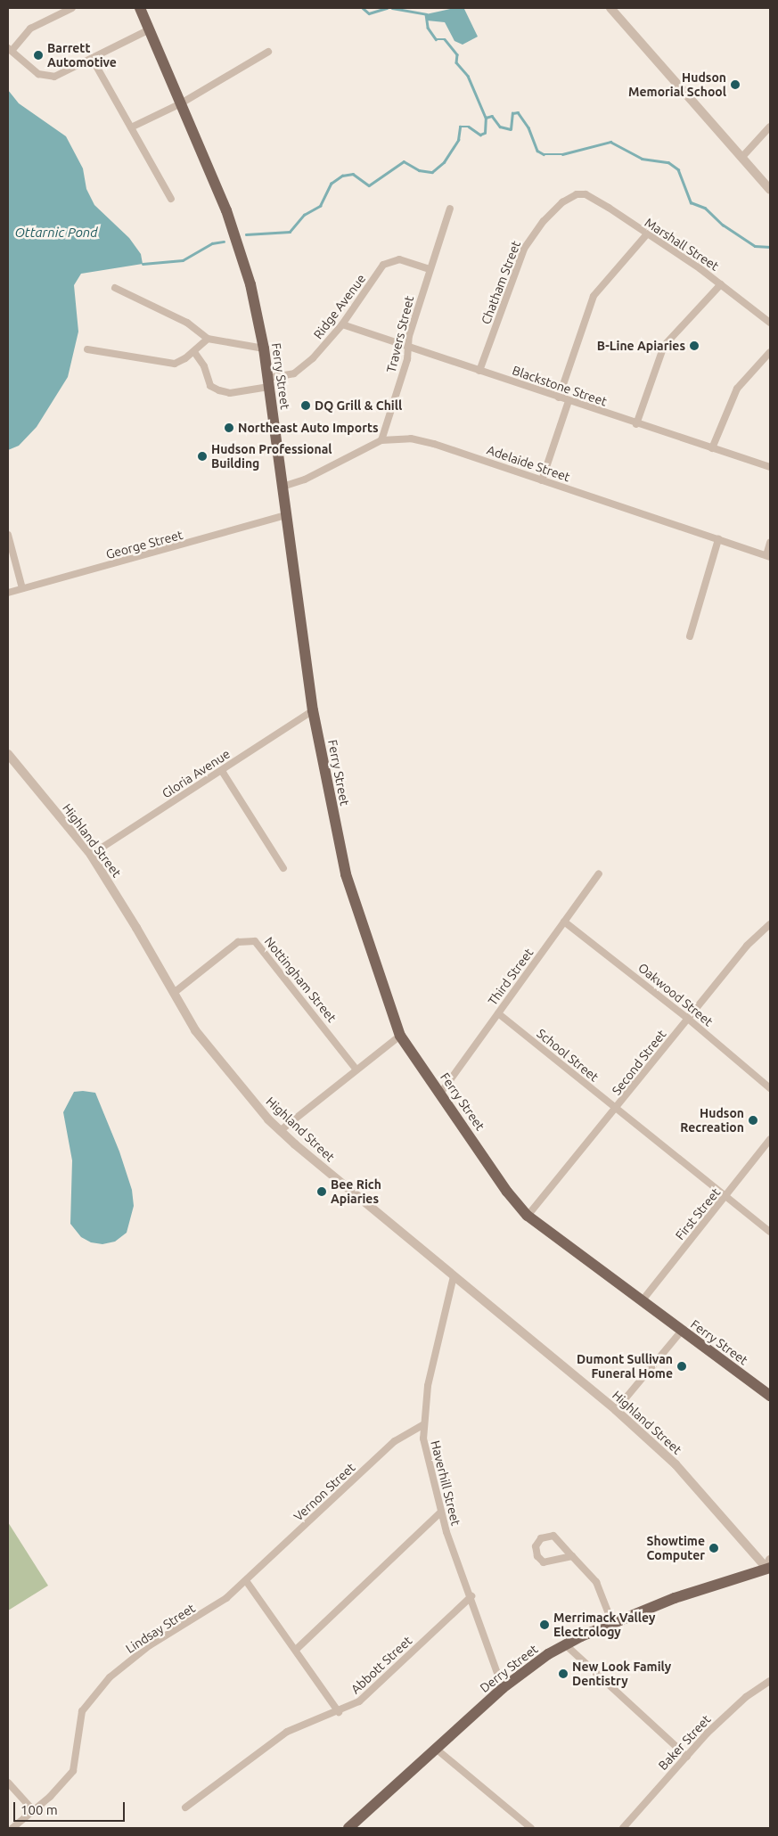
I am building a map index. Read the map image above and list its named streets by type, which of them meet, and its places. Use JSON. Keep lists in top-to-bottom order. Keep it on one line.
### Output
{"streets":{"main road":["Ferry Street","Derry Street"],"street":["Marshall Street","Chatham Street","Ridge Avenue","Travers Street","Blackstone Street","Adelaide Street","George Street","Gloria Avenue","Highland Street","Third Street","Nottingham Street","Oakwood Street","School Street","Second Street","First Street","Haverhill Street","Vernon Street","Lindsay Street","Abbott Street","Baker Street"]},"crossings":[["Marshall Street","Chatham Street"],["Chatham Street","Blackstone Street"],["Ridge Avenue","Travers Street"],["Ridge Avenue","Ferry Street"],["Ridge Avenue","Blackstone Street"],["Travers Street","Blackstone Street"],["Travers Street","Adelaide Street"],["Ferry Street","Adelaide Street"],["Ferry Street","George Street"],["Ferry Street","Gloria Avenue"],["Ferry Street","Third Street"],["Ferry Street","Second Street"],["Ferry Street","First Street"],["Gloria Avenue","Highland Street"],["Highland Street","Nottingham Street"],["Highland Street","Haverhill Street"],["Highland Street","Derry Street"],["Third Street","Oakwood Street"],["Third Street","School Street"],["Oakwood Street","Second Street"],["School Street","Second Street"],["School Street","First Street"],["Haverhill Street","Vernon Street"],["Haverhill Street","Abbott Street"],["Haverhill Street","Derry Street"],["Vernon Street","Lindsay Street"]],"water":["Ottarnic Pond"],"places":["Barrett Automotive","Hudson Memorial School","B-Line Apiaries","DQ Grill & Chill","Northeast Auto Imports","Hudson Professional Building","Hudson Recreation","Bee Rich Apiaries","Dumont Sullivan Funeral Home","Showtime Computer","Merrimack Valley Electrology","New Look Family Dentistry"],"scale_bar":"100 m"}
